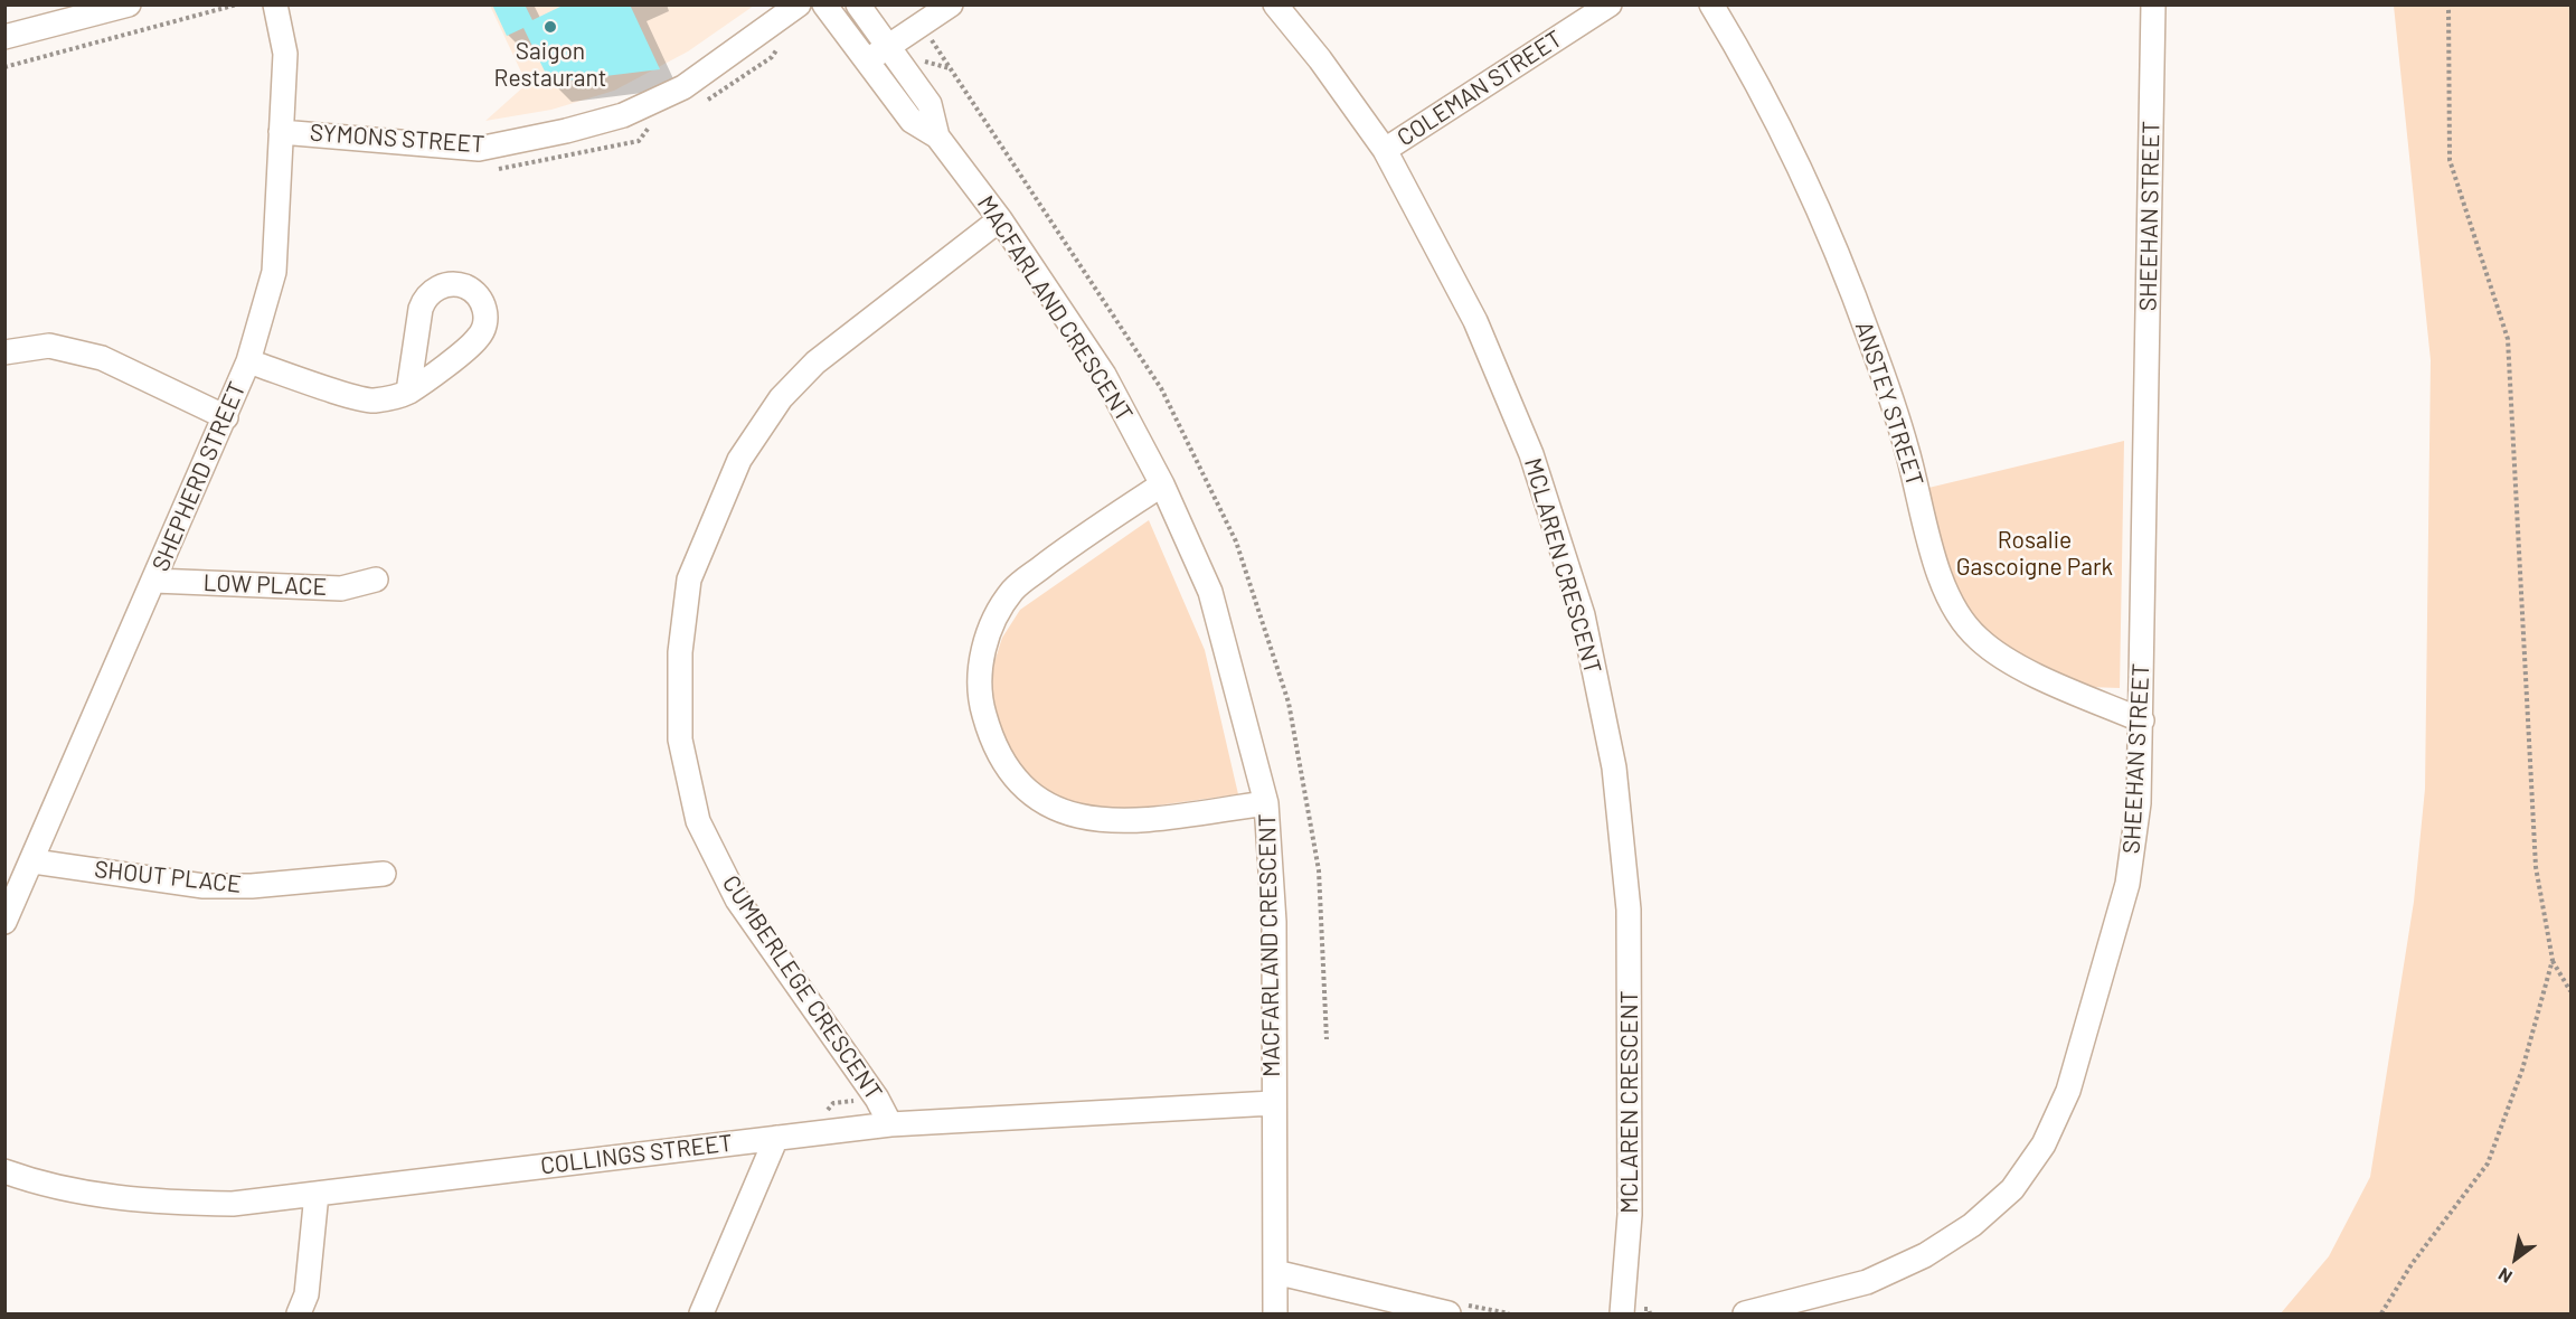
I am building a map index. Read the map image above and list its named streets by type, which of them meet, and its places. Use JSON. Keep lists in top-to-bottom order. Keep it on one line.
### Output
{"streets":{"street":["COLEMAN STREET","SYMONS STREET","SHEEHAN STREET","MACFARLAND CRESCENT","ANSTEY STREET","SHEPHERD STREET","MCLAREN CRESCENT","LOW PLACE","SHOUT PLACE","CUMBERLEGE CRESCENT","COLLINGS STREET"]},"crossings":[["COLEMAN STREET","MCLAREN CRESCENT"],["SYMONS STREET","SHEPHERD STREET"],["SHEEHAN STREET","ANSTEY STREET"],["MACFARLAND CRESCENT","CUMBERLEGE CRESCENT"],["MACFARLAND CRESCENT","COLLINGS STREET"],["SHEPHERD STREET","LOW PLACE"],["SHEPHERD STREET","SHOUT PLACE"],["CUMBERLEGE CRESCENT","COLLINGS STREET"]],"parks":["Rosalie Gascoigne Park"],"places":["Saigon Restaurant"],"north":"bottom left"}
